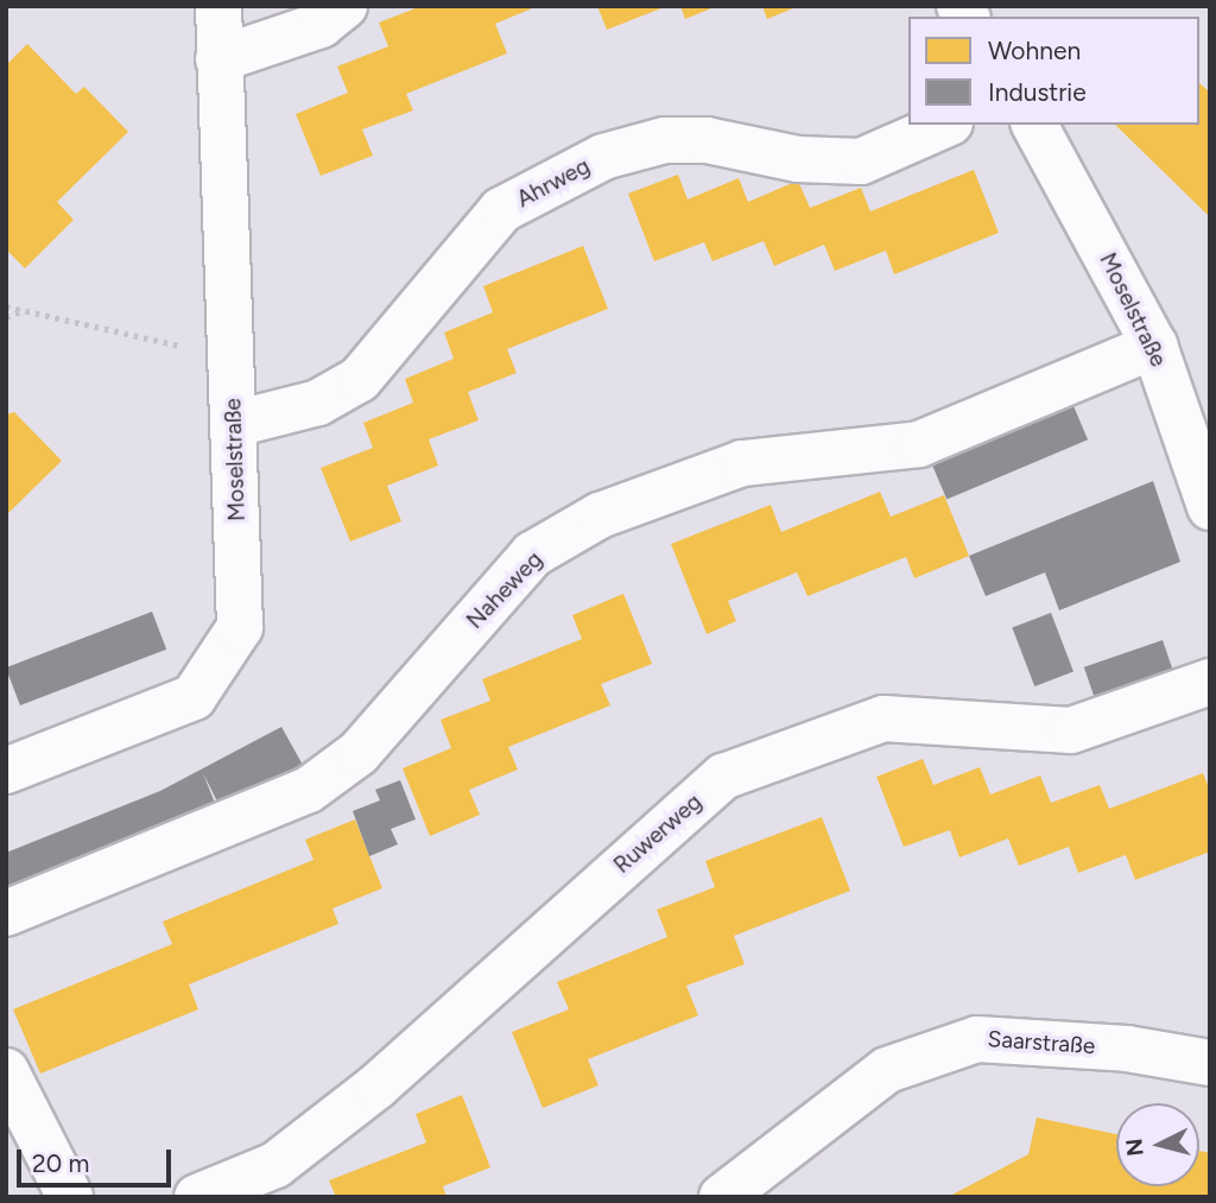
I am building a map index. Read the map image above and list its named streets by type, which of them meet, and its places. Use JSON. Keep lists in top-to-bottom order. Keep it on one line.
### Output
{"streets":{"street":["Ahrweg","Moselstraße","Naheweg","Ruwerweg","Saarstraße"]},"crossings":[["Ahrweg","Moselstraße"],["Moselstraße","Naheweg"]],"legend":["Wohnen","Industrie"],"scale_bar":"20 m","north":"left"}
